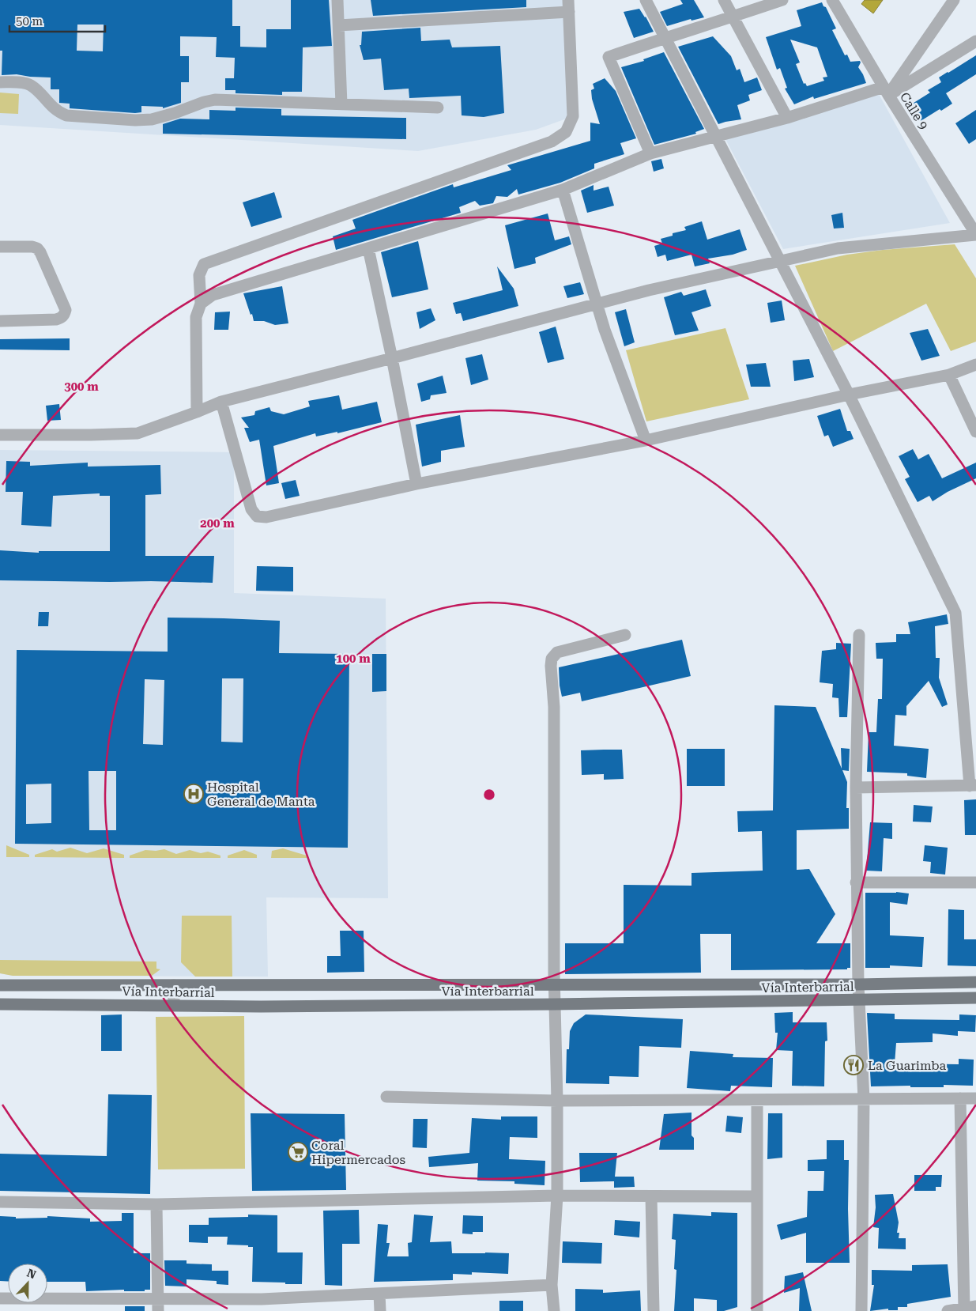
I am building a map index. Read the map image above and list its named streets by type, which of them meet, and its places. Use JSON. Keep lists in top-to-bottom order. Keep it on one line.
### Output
{"streets":{"main road":["Vía Interbarrial"],"street":["Calle 9"]},"places":{"hospital":["Hospital General de Manta"],"restaurant":["La Guarimba"],"supermarket":["Coral Hipermercados"]},"scale_bar":"50 m","north":"top","rings":["300 m","200 m","100 m"]}
